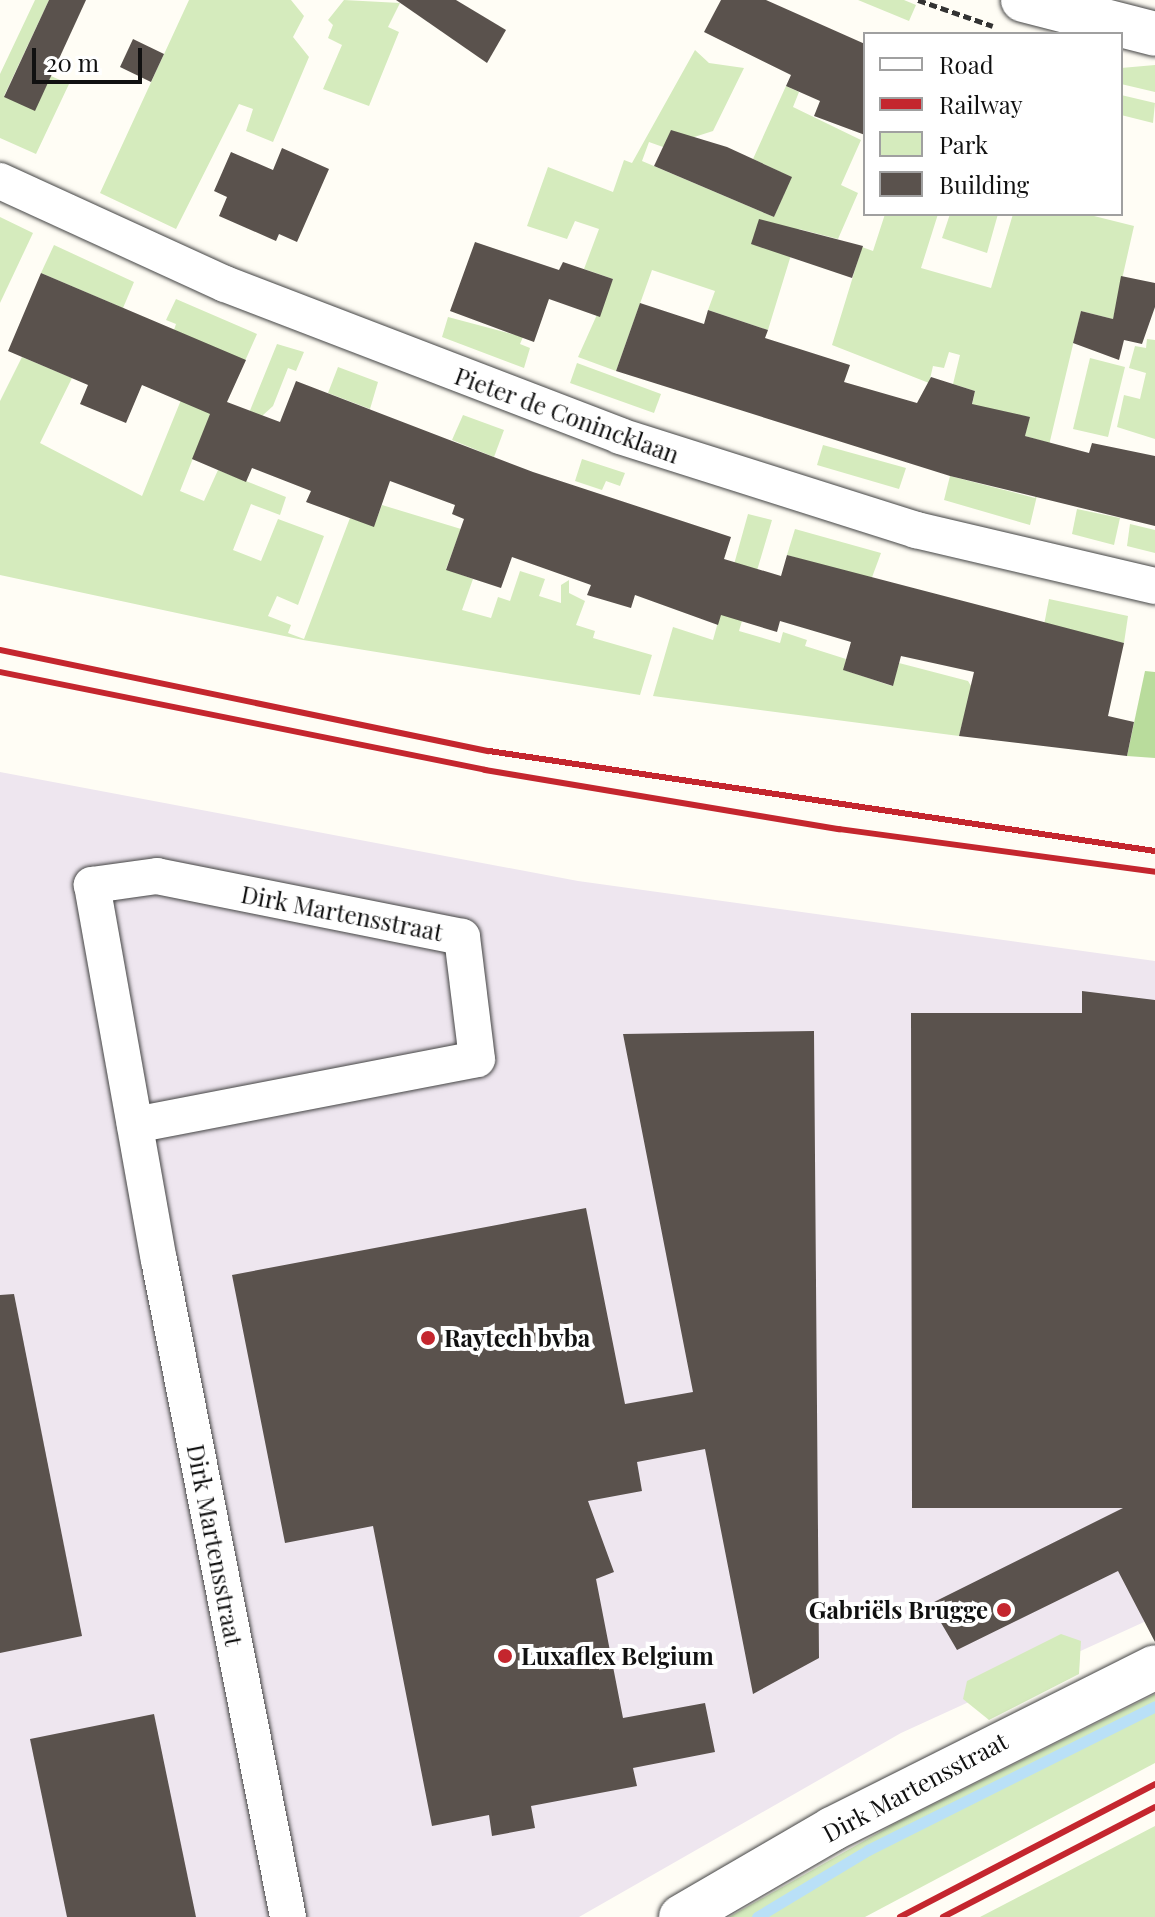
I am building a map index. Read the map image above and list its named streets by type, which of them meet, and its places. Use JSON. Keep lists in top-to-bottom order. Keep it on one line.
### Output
{"streets":{"street":["Pieter de Conincklaan","Dirk Martensstraat"]},"places":["Raytech bvba","Gabriëls Brugge","Luxaflex Belgium"],"legend":["Road","Railway","Park","Building"],"scale_bar":"20 m"}
